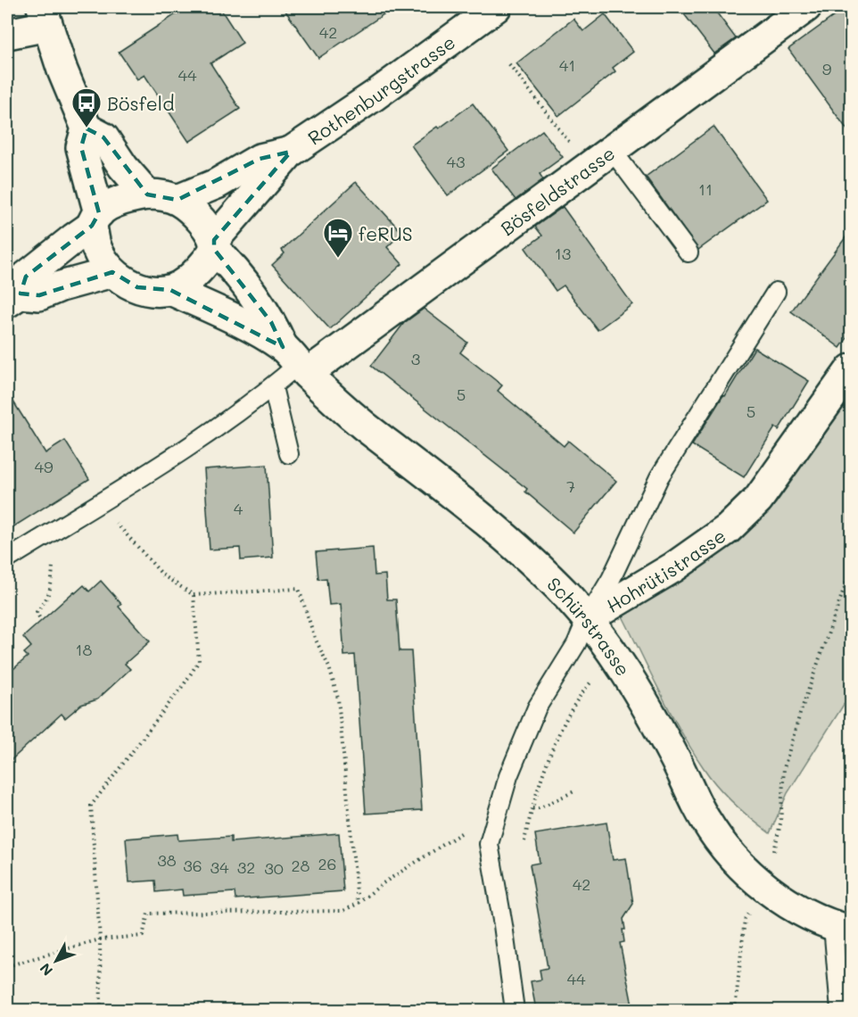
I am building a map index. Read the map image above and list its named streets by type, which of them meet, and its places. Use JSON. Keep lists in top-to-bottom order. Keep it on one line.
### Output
{"streets":{"street":["Rothenburgstrasse","Bösfeldstrasse","Hohrütistrasse","Schürstrasse"]},"crossings":[["Rothenburgstrasse","Schürstrasse"],["Bösfeldstrasse","Schürstrasse"],["Hohrütistrasse","Schürstrasse"]],"places":{"bus stop":["Bösfeld"],"hotel":["feRUS"]},"house_numbers":["42","41","9","44","43","11","13","3","5","5","49","7","4","18","38","26","36","28","34","32","30","42","44"],"north":"bottom left"}
